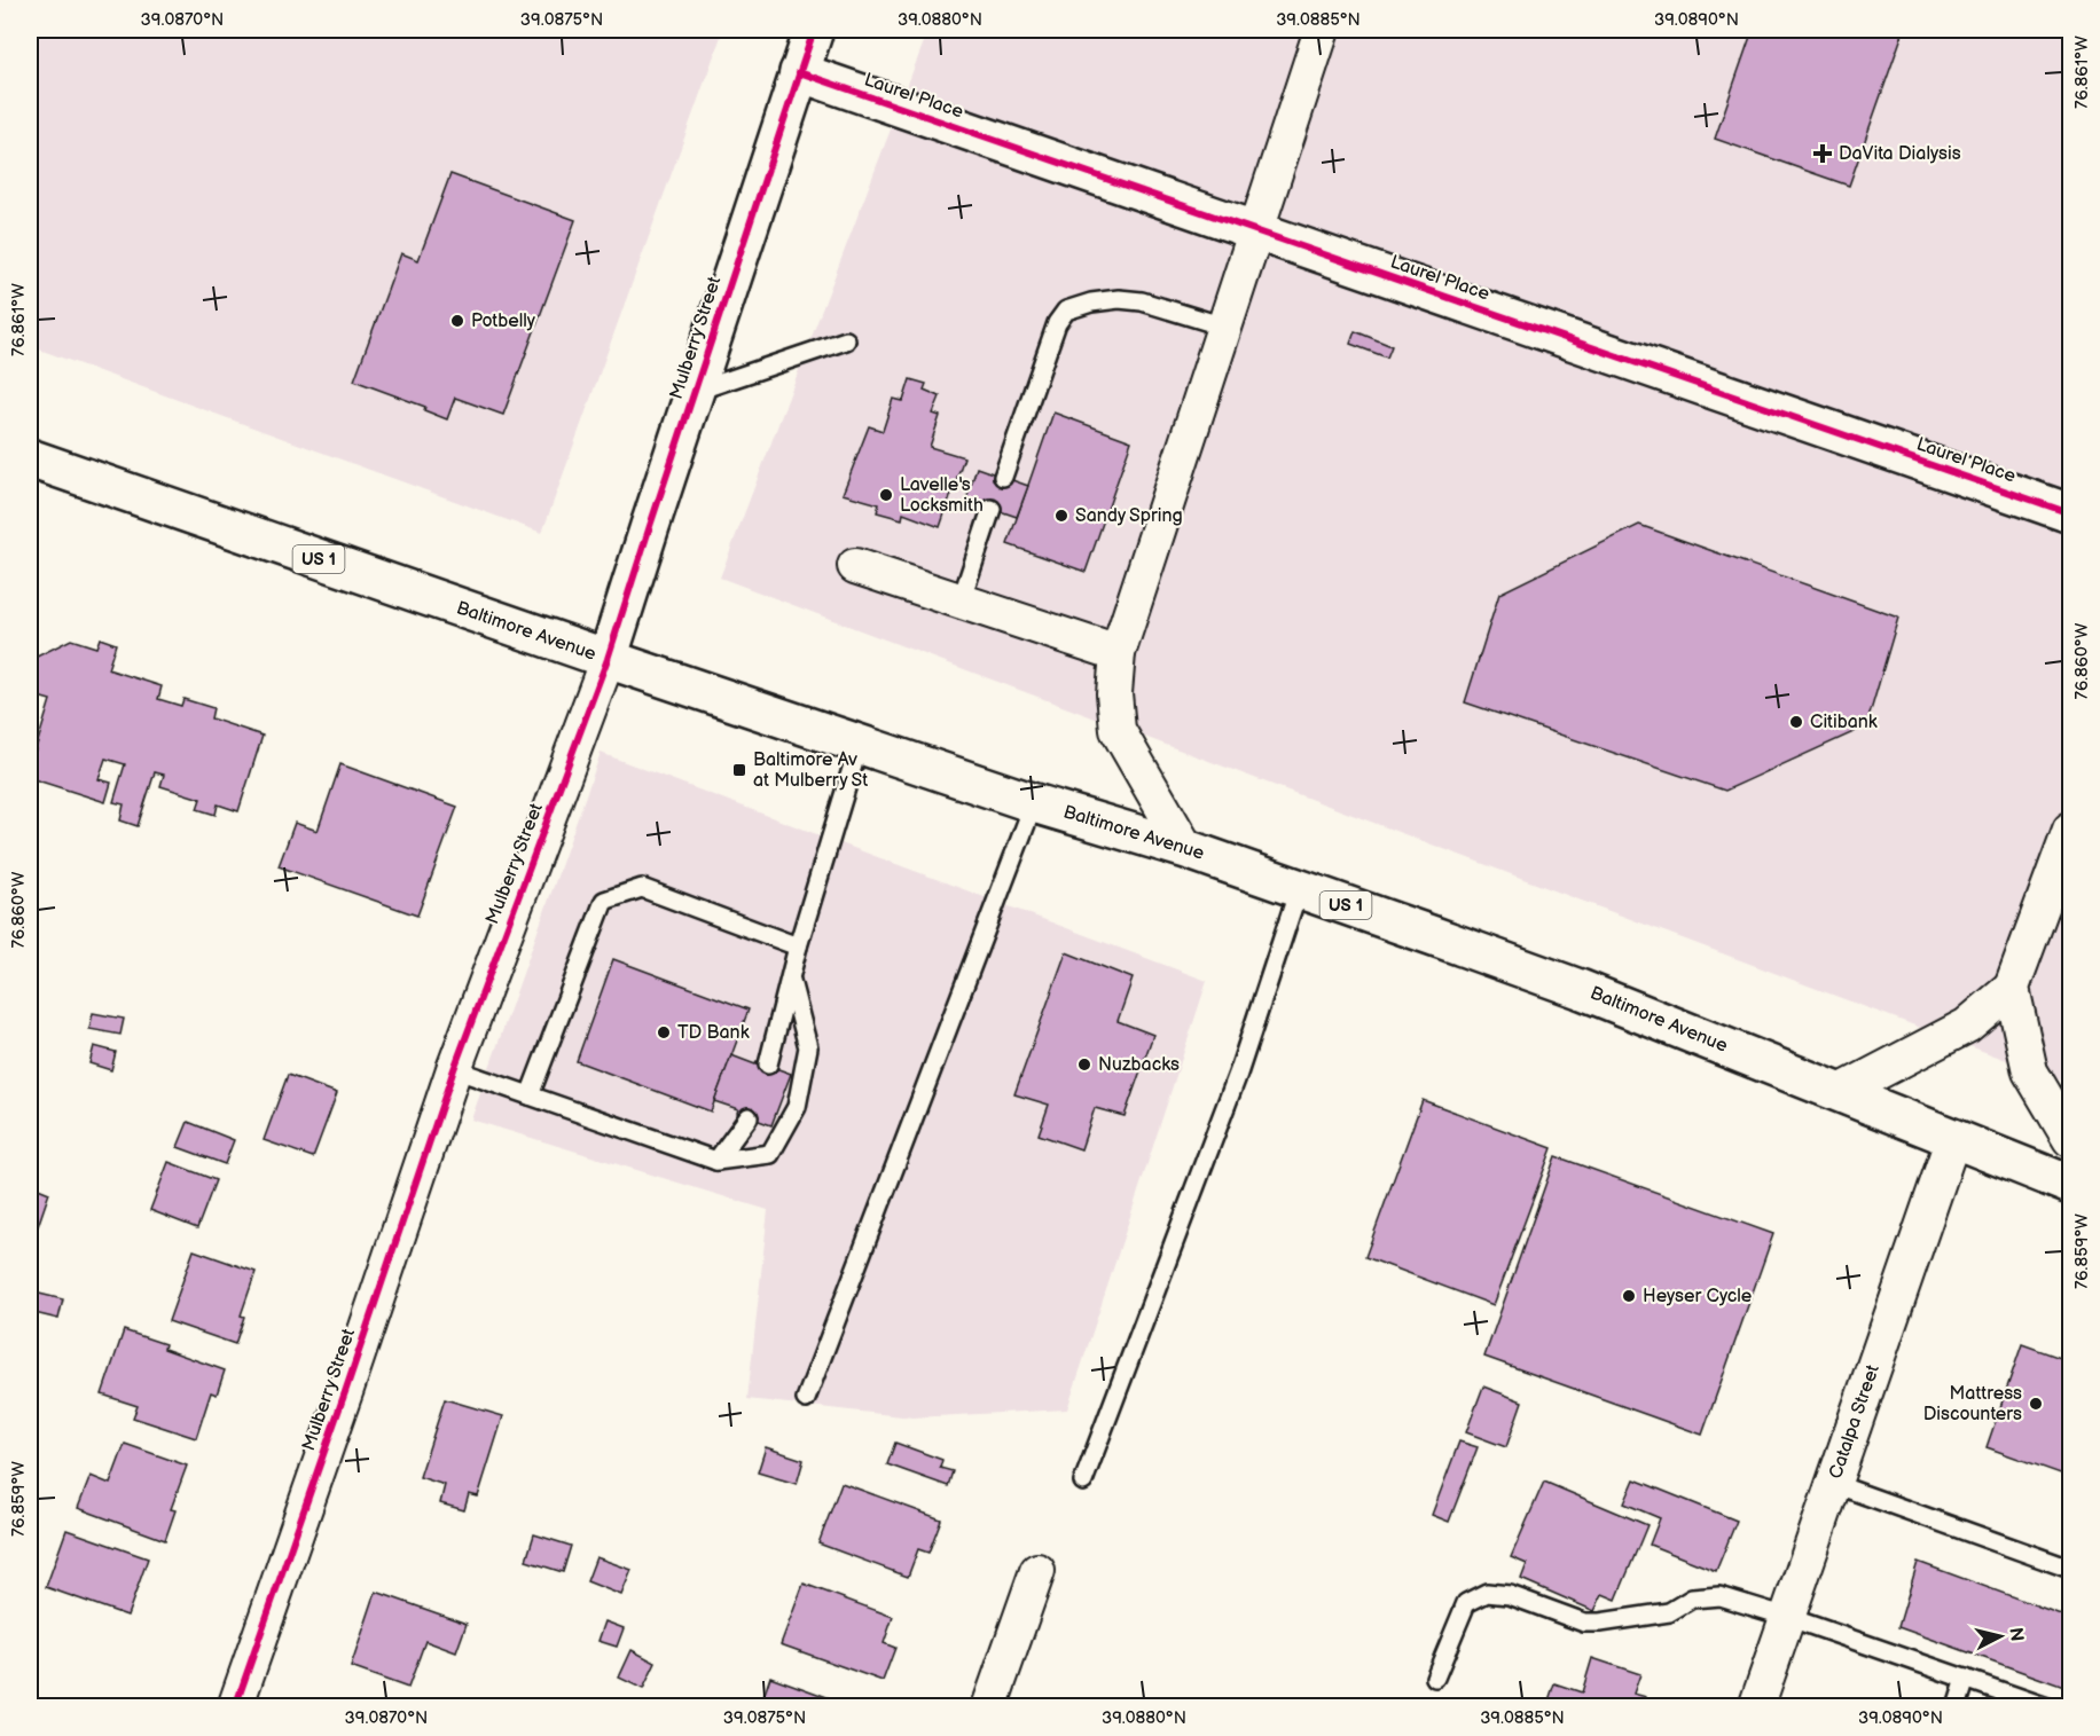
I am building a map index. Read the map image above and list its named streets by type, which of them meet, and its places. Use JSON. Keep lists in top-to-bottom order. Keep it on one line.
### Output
{"streets":{"main road":["Laurel Place","Mulberry Street","US 1","Baltimore Avenue"],"street":["Catalpa Street"]},"crossings":[["Laurel Place","Mulberry Street"],["Mulberry Street","Baltimore Avenue"],["Baltimore Avenue","Catalpa Street"]],"places":{"health":["DaVita Dialysis"],"other":["Potbelly","Lavelle's Locksmith","Sandy Spring","Citibank","TD Bank","Nuzbacks","Heyser Cycle","Mattress Discounters"],"transit":["Baltimore Av at Mulberry St"]},"north":"right","coordinates":["39.0870°N","39.0875°N","39.0880°N","39.0885°N","39.0890°N","76.861°W","76.860°W","76.859°W"]}
